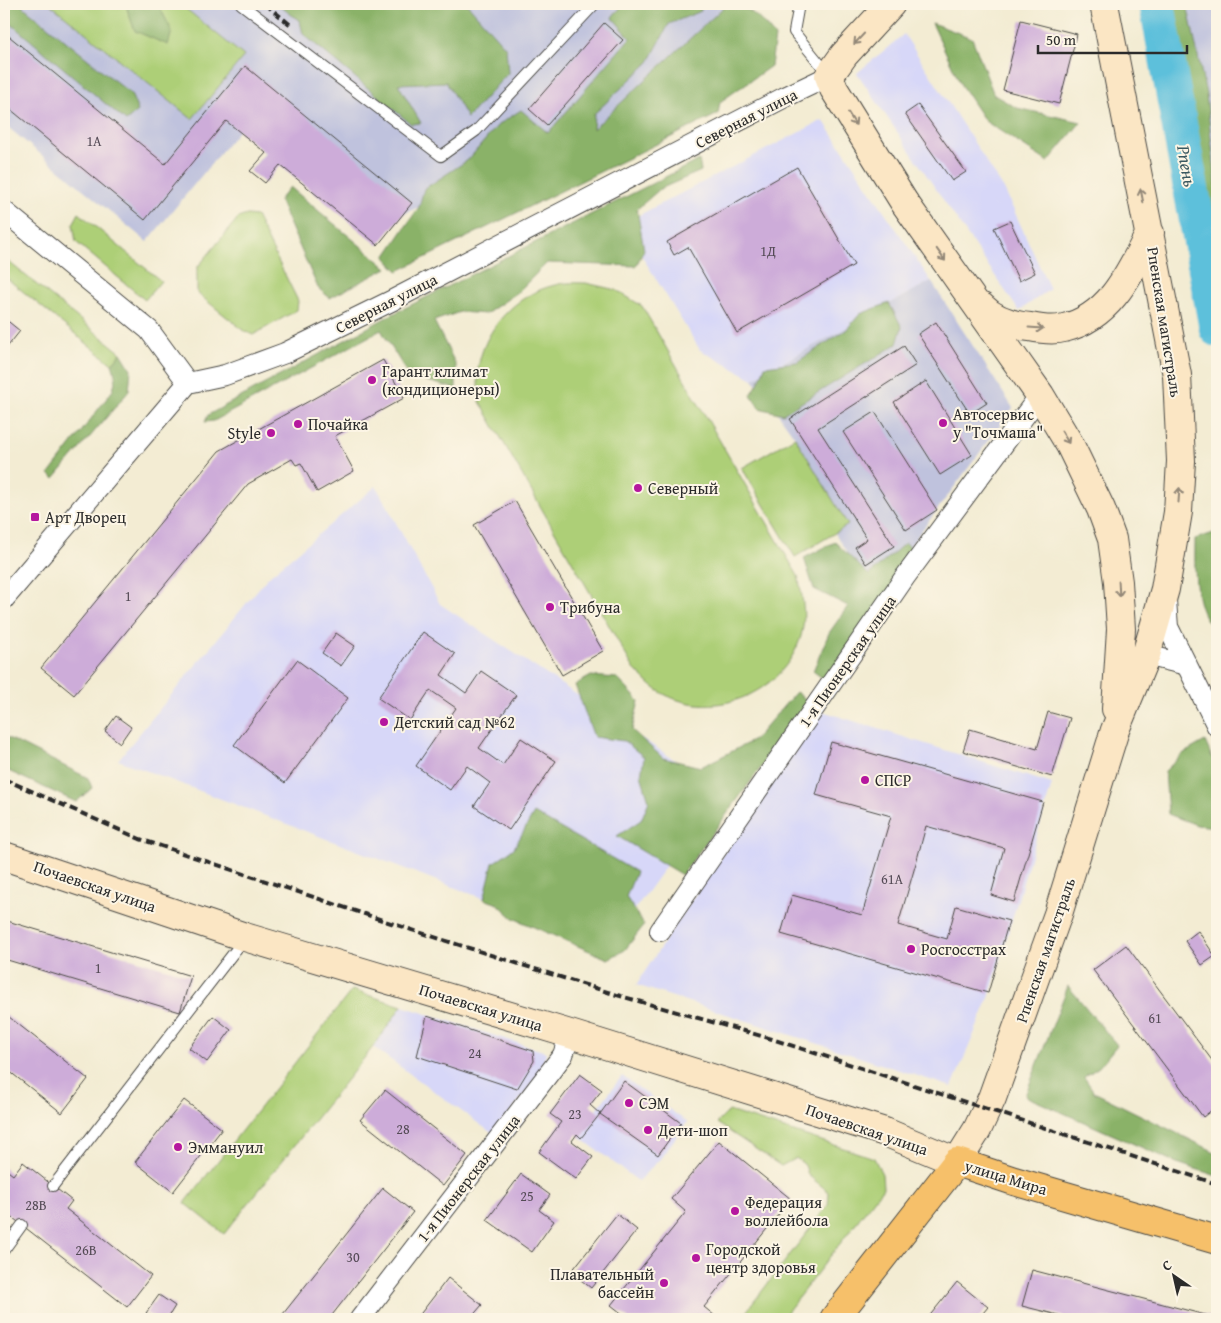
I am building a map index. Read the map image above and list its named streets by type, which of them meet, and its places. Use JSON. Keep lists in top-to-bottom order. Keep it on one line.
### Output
{"streets":{"main road":["Рпенская магистраль","Почаевская улица","улица Мира"],"street":["Северная улица","1-я Пионерская улица"]},"crossings":[["Северная улица","Рпенская магистраль"],["Рпенская магистраль","1-я Пионерская улица"],["Рпенская магистраль","Почаевская улица"],["Рпенская магистраль","улица Мира"],["1-я Пионерская улица","Почаевская улица"],["Почаевская улица","улица Мира"]],"water":["Рпень"],"places":{"other":["Гарант климат (кондиционеры)","Автосервис у \"Точмаша\"","Почайка","Style","Северный","Трибуна","Детский сад №62","СПСР","Росгосстрах","СЭМ","Дети-шоп","Эммануил","Федерация воллейбола","Городской центр здоровья","Плавательный бассейн"],"transit":["Арт Дворец"]},"house_numbers":["1А","1Д","1","61А","1","61","24","23","28","25","28В","26В","30"],"scale_bar":"50 m","north":"top left"}
